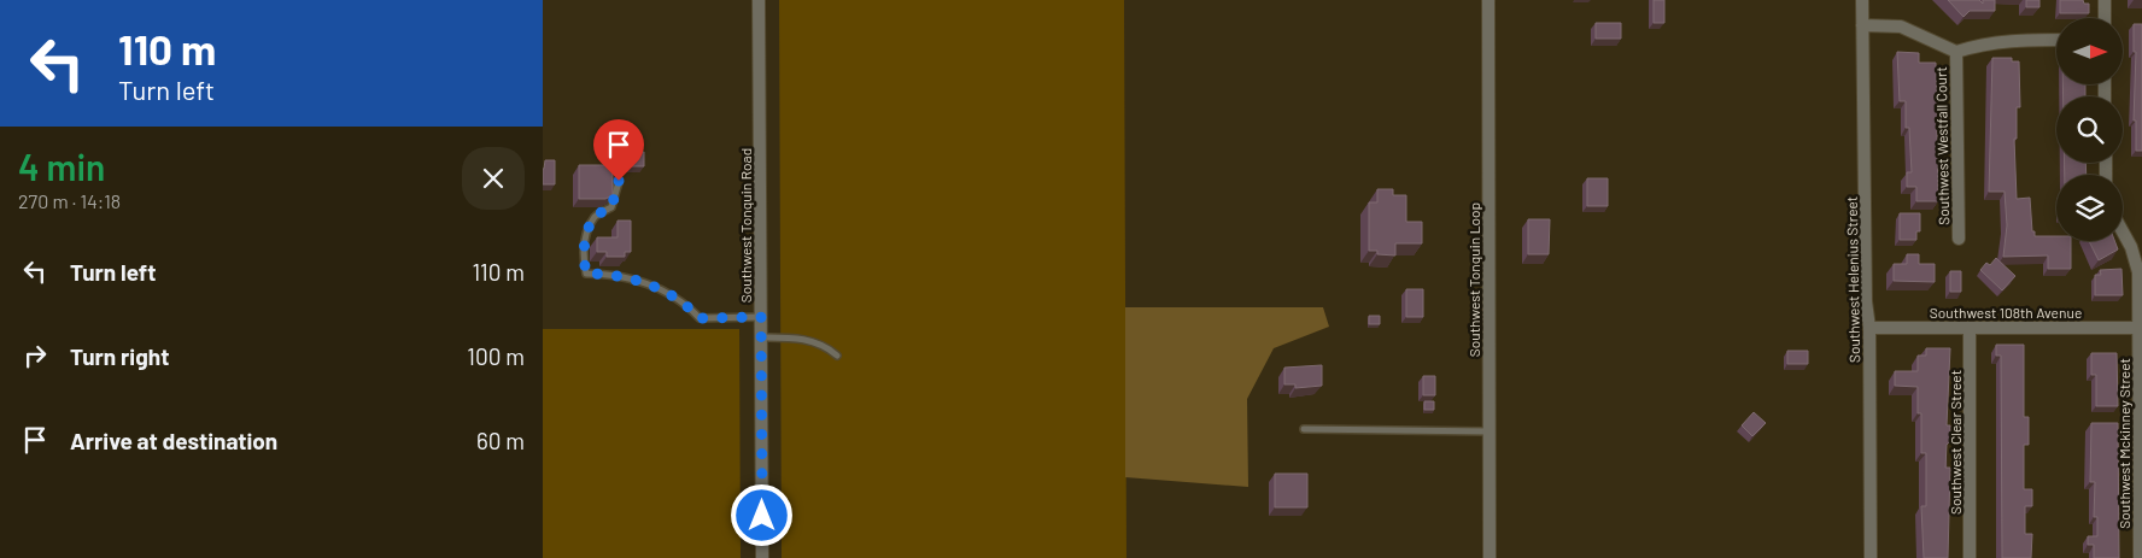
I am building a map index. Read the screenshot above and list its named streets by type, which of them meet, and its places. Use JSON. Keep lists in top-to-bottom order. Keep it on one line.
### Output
{"streets":{"street":["Southwest Westfall Court","Southwest Tonquin Road","Southwest Tonquin Loop","Southwest Helenius Street","Southwest 108th Avenue","Southwest Clear Street","Southwest Mckinney Street"]},"crossings":[["Southwest Helenius Street","Southwest 108th Avenue"],["Southwest 108th Avenue","Southwest Clear Street"],["Southwest 108th Avenue","Southwest Mckinney Street"]],"north":"right","page":{"turn":["110 m","Turn left"],"heading":["4 min","270 m · 14:18"],"list":[{"name":"Turn left","value":"110 m"},{"name":"Turn right","value":"100 m"},{"name":"Arrive at destination","value":"60 m"}]}}
